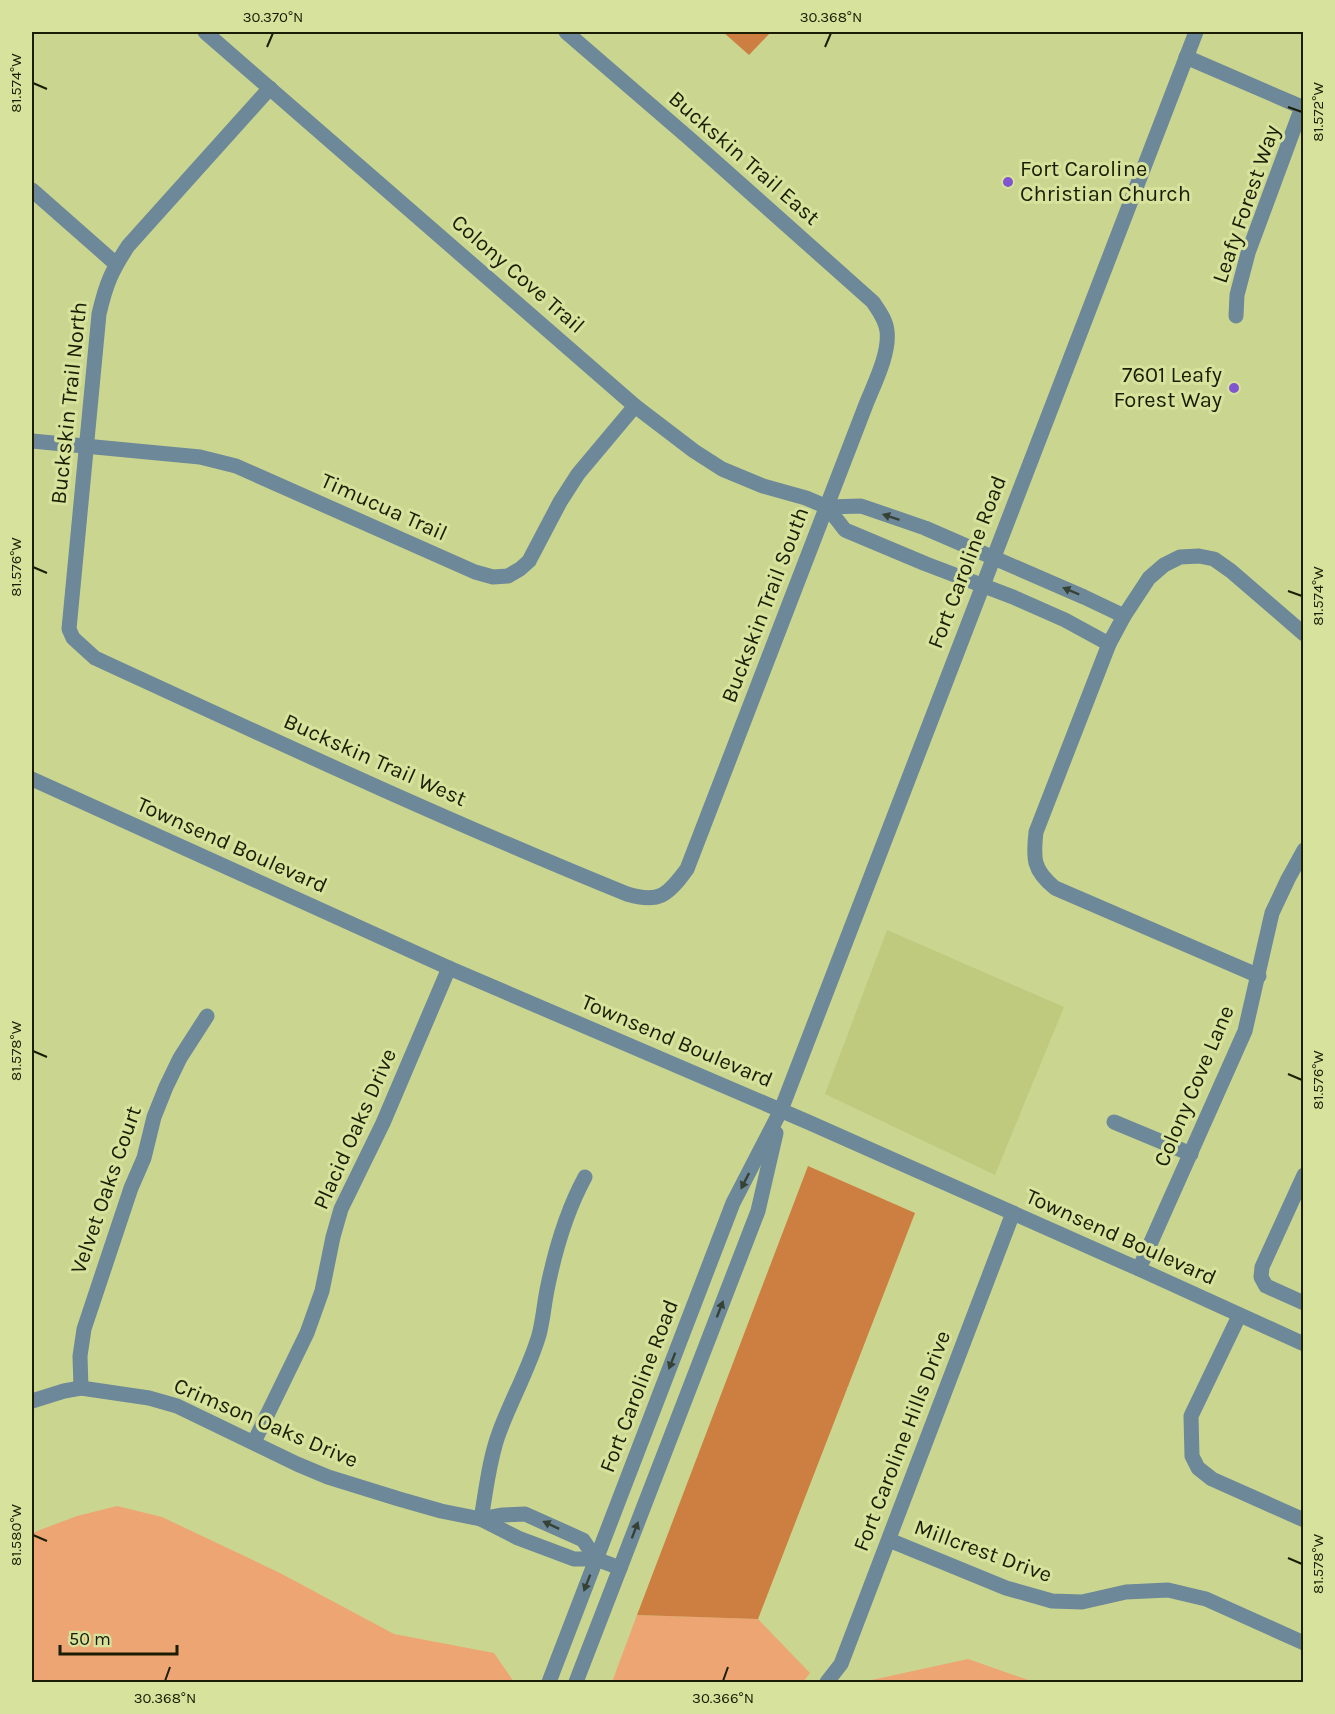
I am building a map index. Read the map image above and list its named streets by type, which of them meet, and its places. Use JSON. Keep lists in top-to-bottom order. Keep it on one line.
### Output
{"streets":{"street":["Buckskin Trail East","Leafy Forest Way","Colony Cove Trail","Buckskin Trail North","Timucua Trail","Fort Caroline Road","Buckskin Trail South","Buckskin Trail West","Townsend Boulevard","Colony Cove Lane","Placid Oaks Drive","Velvet Oaks Court","Crimson Oaks Drive","Fort Caroline Hills Drive","Millcrest Drive"]},"crossings":[["Buckskin Trail East","Buckskin Trail South"],["Colony Cove Trail","Buckskin Trail North"],["Colony Cove Trail","Timucua Trail"],["Colony Cove Trail","Fort Caroline Road"],["Colony Cove Trail","Buckskin Trail South"],["Buckskin Trail North","Timucua Trail"],["Buckskin Trail North","Buckskin Trail West"],["Fort Caroline Road","Townsend Boulevard"],["Fort Caroline Road","Crimson Oaks Drive"],["Buckskin Trail South","Buckskin Trail West"],["Townsend Boulevard","Colony Cove Lane"],["Townsend Boulevard","Placid Oaks Drive"],["Townsend Boulevard","Fort Caroline Hills Drive"],["Placid Oaks Drive","Crimson Oaks Drive"],["Velvet Oaks Court","Crimson Oaks Drive"],["Fort Caroline Hills Drive","Millcrest Drive"]],"places":["Fort Caroline Christian Church","7601 Leafy Forest Way"],"scale_bar":"50 m","coordinates":["30.370°N","30.368°N","81.574°W","81.572°W","81.576°W","81.578°W","81.580°W","30.366°N"]}
